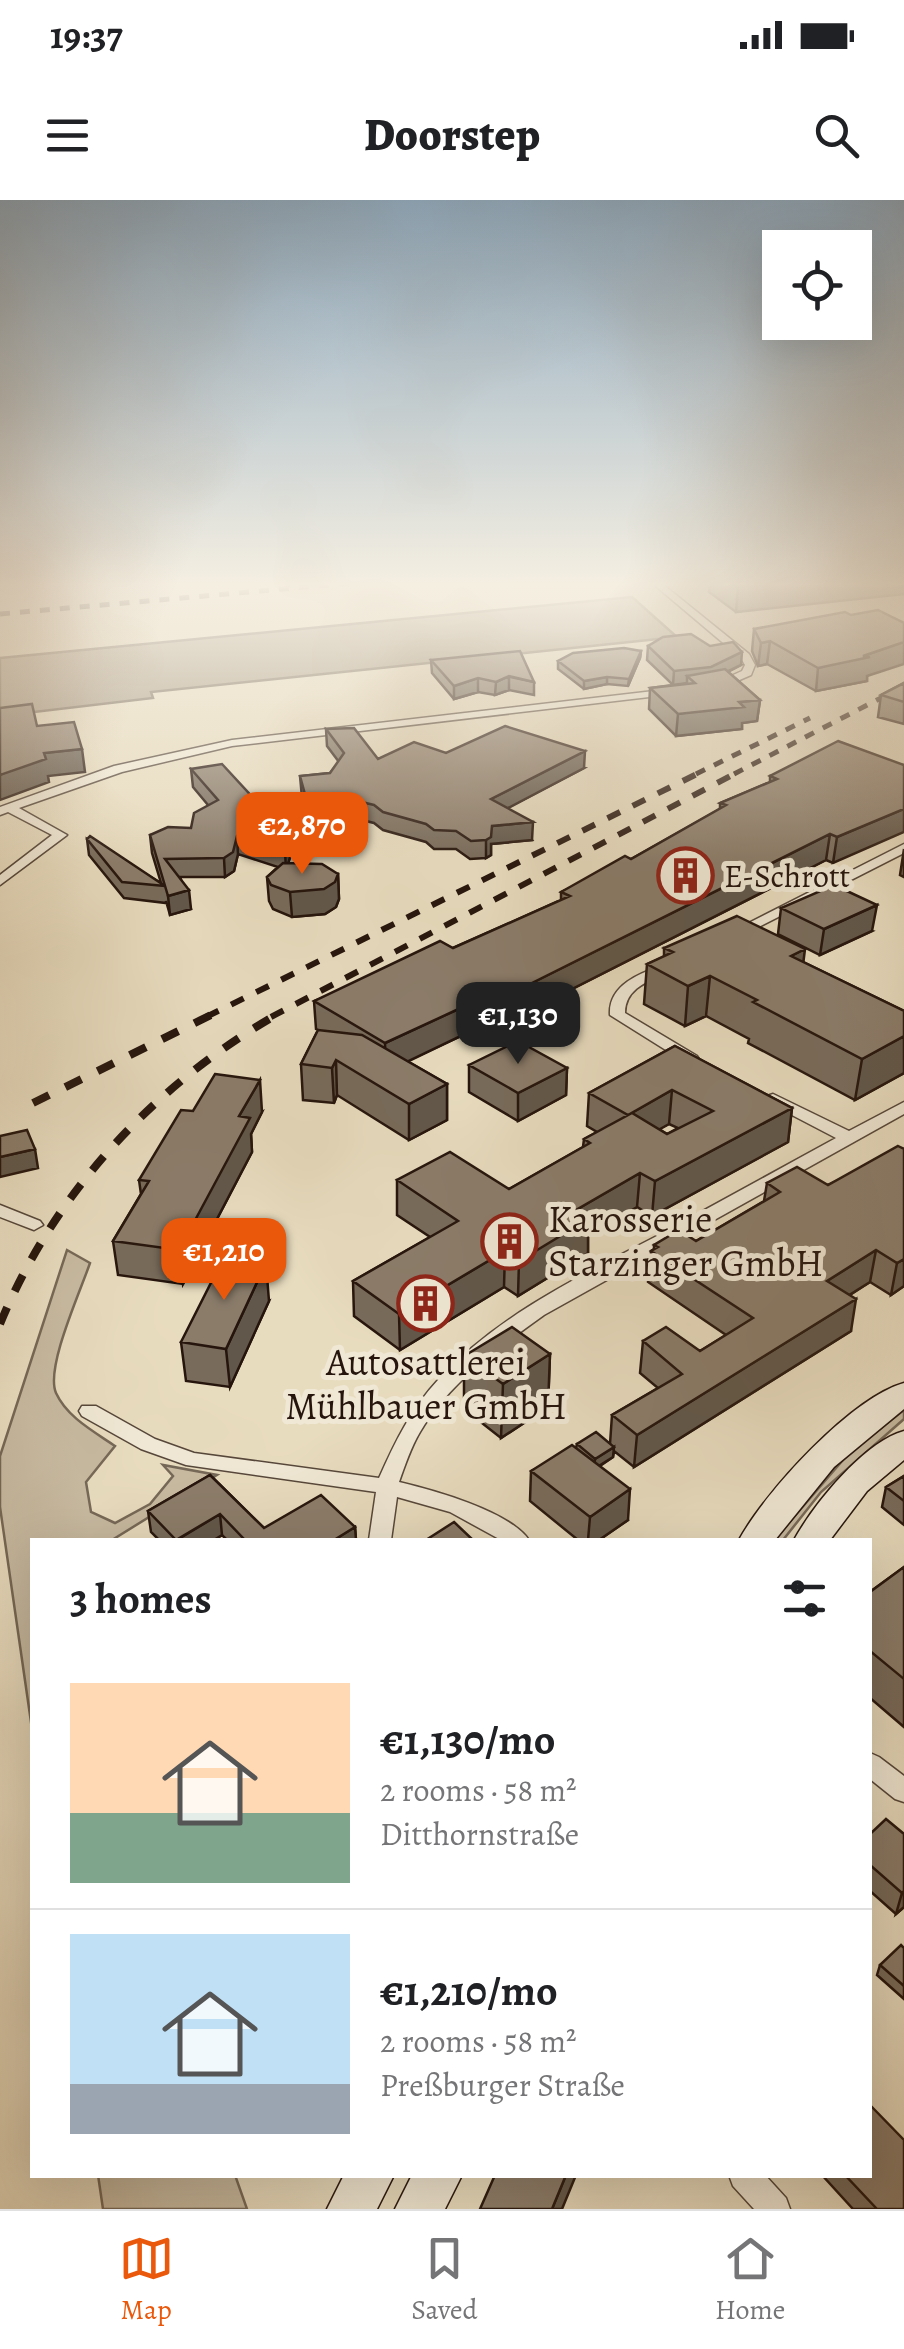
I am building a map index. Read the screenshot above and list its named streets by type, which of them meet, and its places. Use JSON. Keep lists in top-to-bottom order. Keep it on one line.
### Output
{"places":{"building":["E-Schrott","Karosserie Starzinger GmbH","Autosattlerei Mühlbauer GmbH"]},"page":{"status":"19:37","header":"Doorstep","price":["€2,870","€1,130","€1,210"],"heading":"3 homes","list":[{"name":"€1,130/mo","note":"2 rooms · 58 m² · Ditthornstraße"},{"name":"€1,210/mo","note":"2 rooms · 58 m² · Preßburger Straße"}],"tabs":["Map","Saved","Home"]}}
